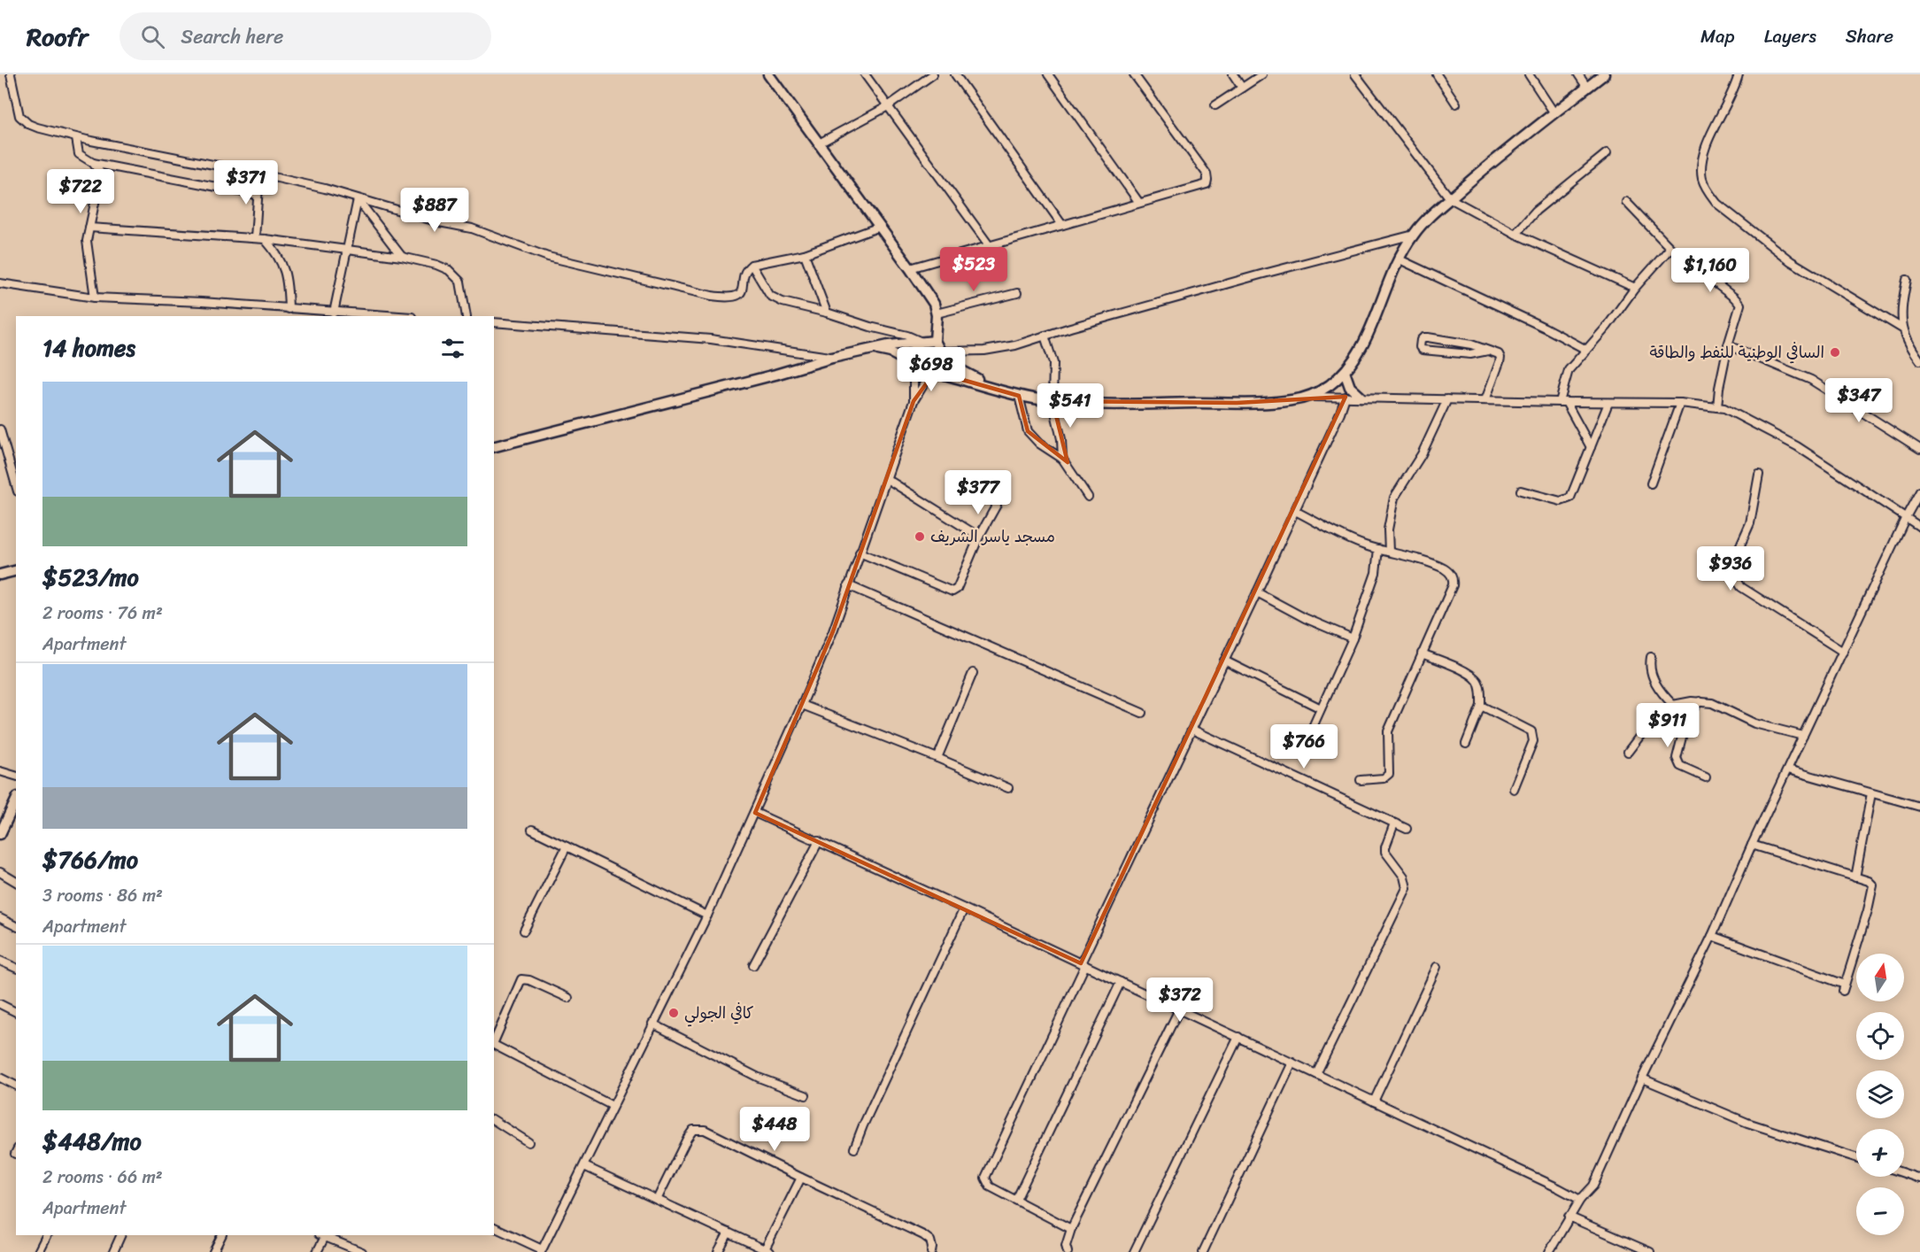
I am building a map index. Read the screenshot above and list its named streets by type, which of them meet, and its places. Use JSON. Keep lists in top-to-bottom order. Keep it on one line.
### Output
{"places":["السافي الوطنية للنفط والطاقة","مسجد ياسر الشريف","كافي الجولي"],"north":"top","page":{"header":"Roofr","search":"Search here","nav":["Map","Layers","Share"],"price":["$371","$722","$887","$523","$1,160","$698","$347","$541","$377","$936","$911","$766","$372","$448"],"heading":"14 homes","list":[{"name":"$523/mo","note":"2 rooms · 76 m² · Apartment"},{"name":"$766/mo","note":"3 rooms · 86 m² · Apartment"},{"name":"$448/mo","note":"2 rooms · 66 m² · Apartment"}],"map_buttons":["+","−"]}}
